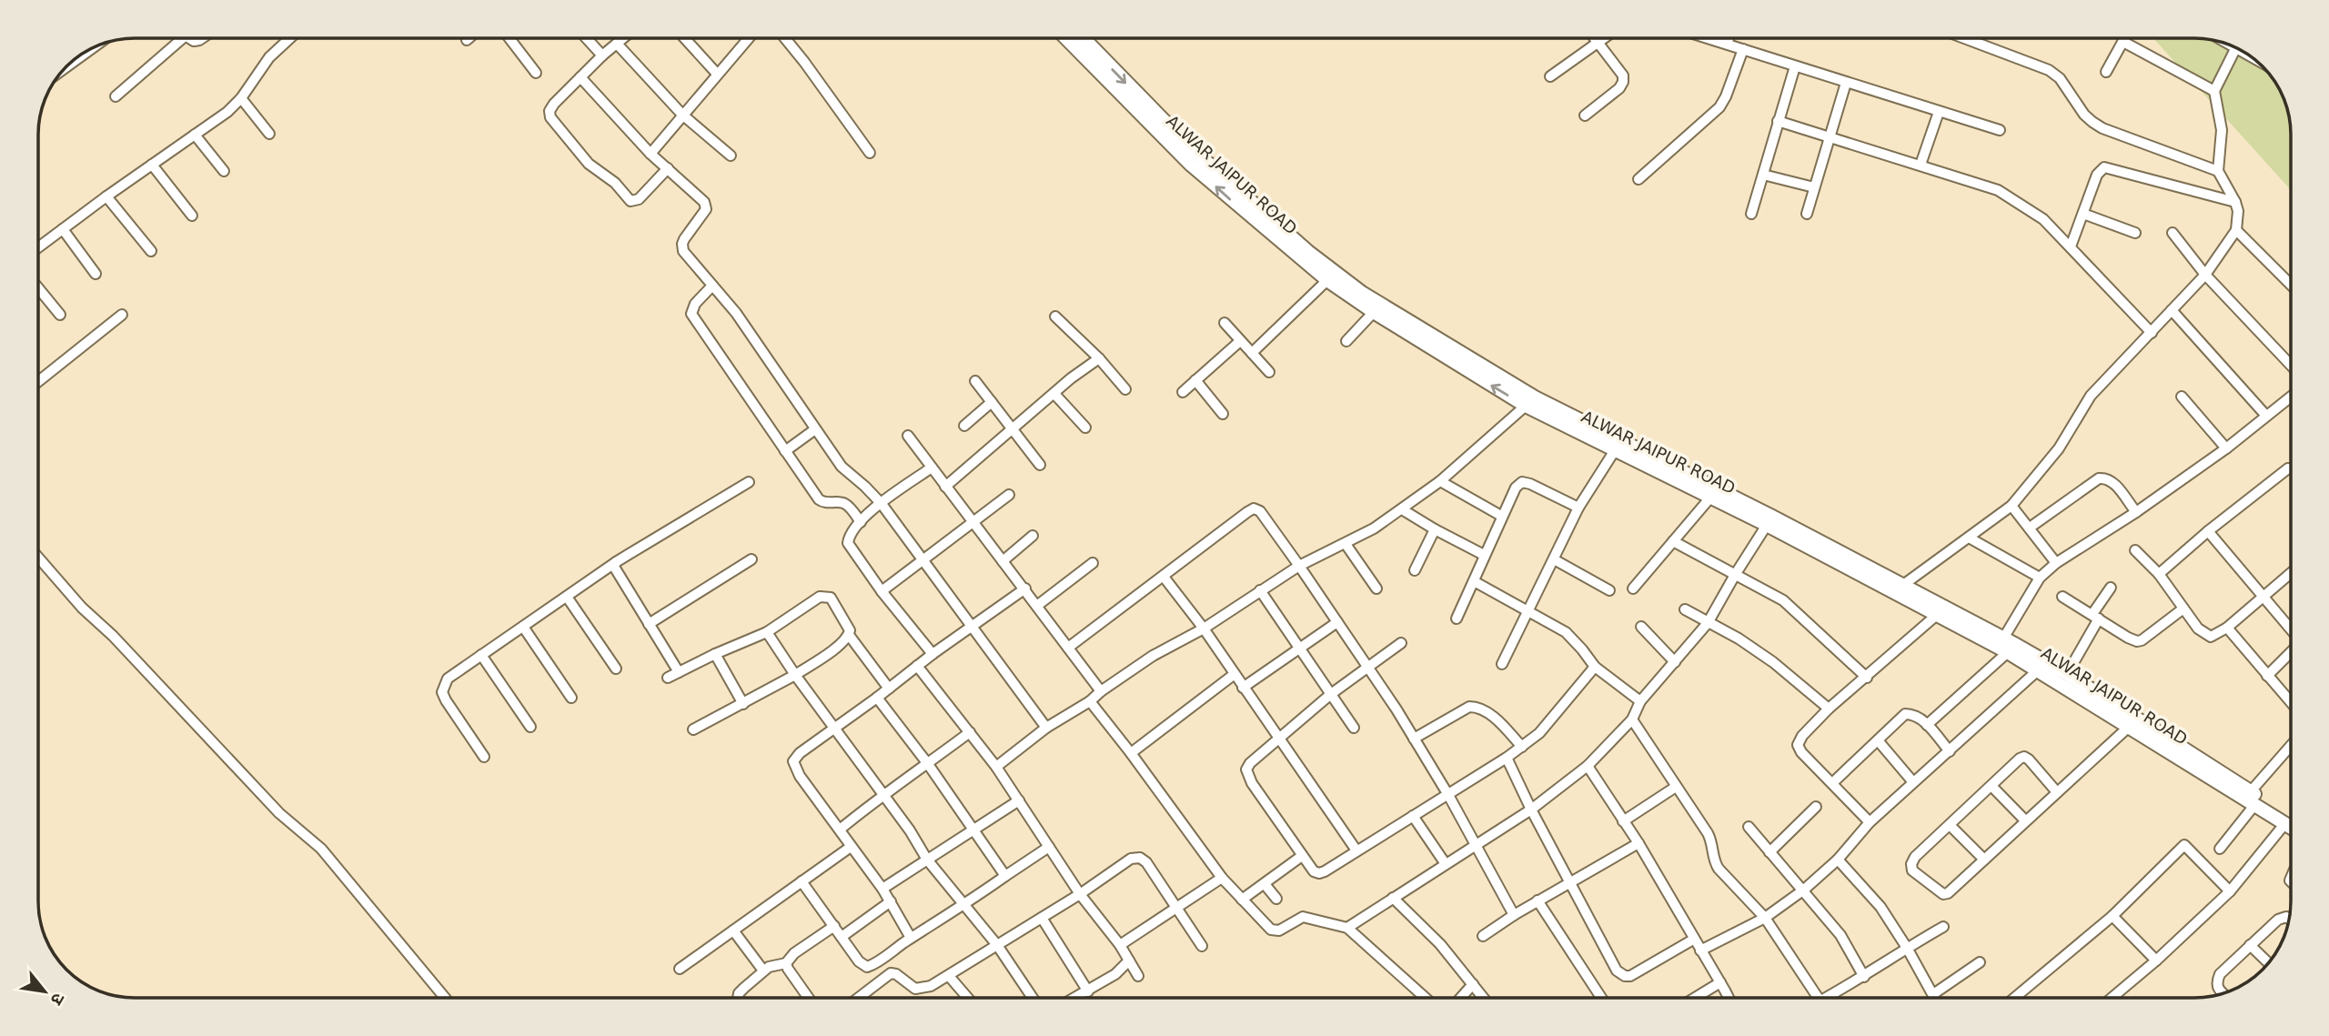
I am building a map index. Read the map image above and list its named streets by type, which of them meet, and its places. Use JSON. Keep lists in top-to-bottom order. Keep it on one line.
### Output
{"streets":{"main road":["ALWAR JAIPUR ROAD"]},"north":"bottom right"}
